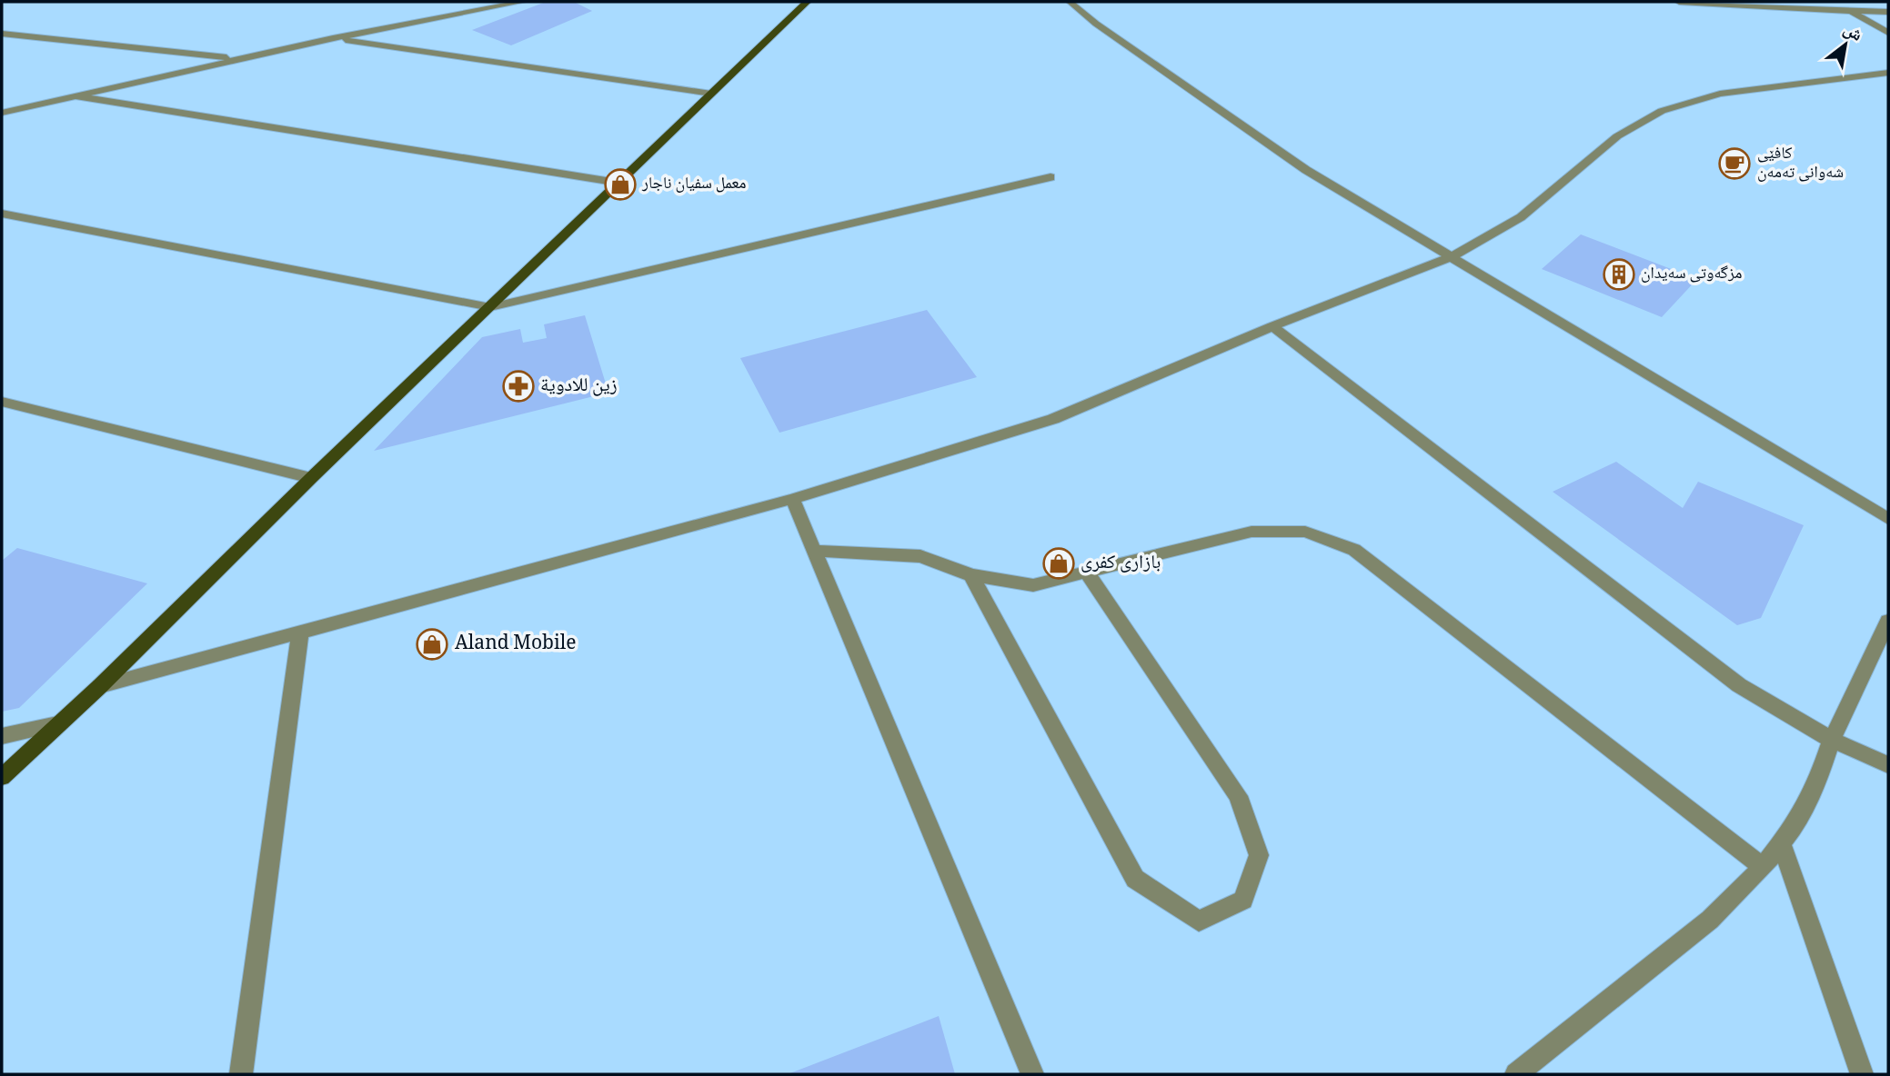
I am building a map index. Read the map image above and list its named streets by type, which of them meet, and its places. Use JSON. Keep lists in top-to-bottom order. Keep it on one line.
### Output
{"places":{"cafe":["کافێی شەوانی تەمەن"],"shop":["معمل سفيان ناجار","بازاری کفری","Aland Mobile"],"building":["مزگەوتی سەیدان"],"pharmacy":["زین للادویة"]},"north":"top right"}
